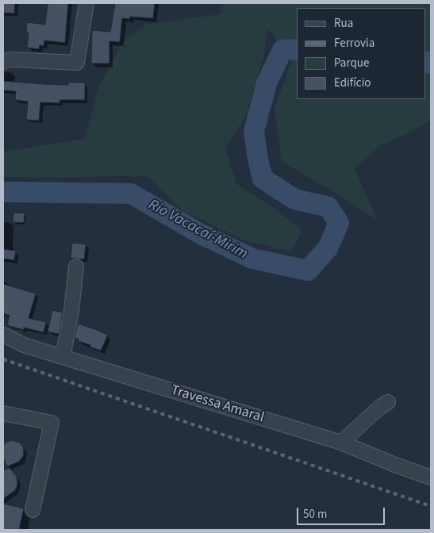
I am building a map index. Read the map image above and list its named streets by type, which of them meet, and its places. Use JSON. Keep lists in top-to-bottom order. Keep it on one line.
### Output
{"streets":{"street":["Travessa Amaral"]},"water":["Rio Vacacaí-Mirim"],"legend":["Rua","Ferrovia","Parque","Edifício"],"scale_bar":"50 m"}
